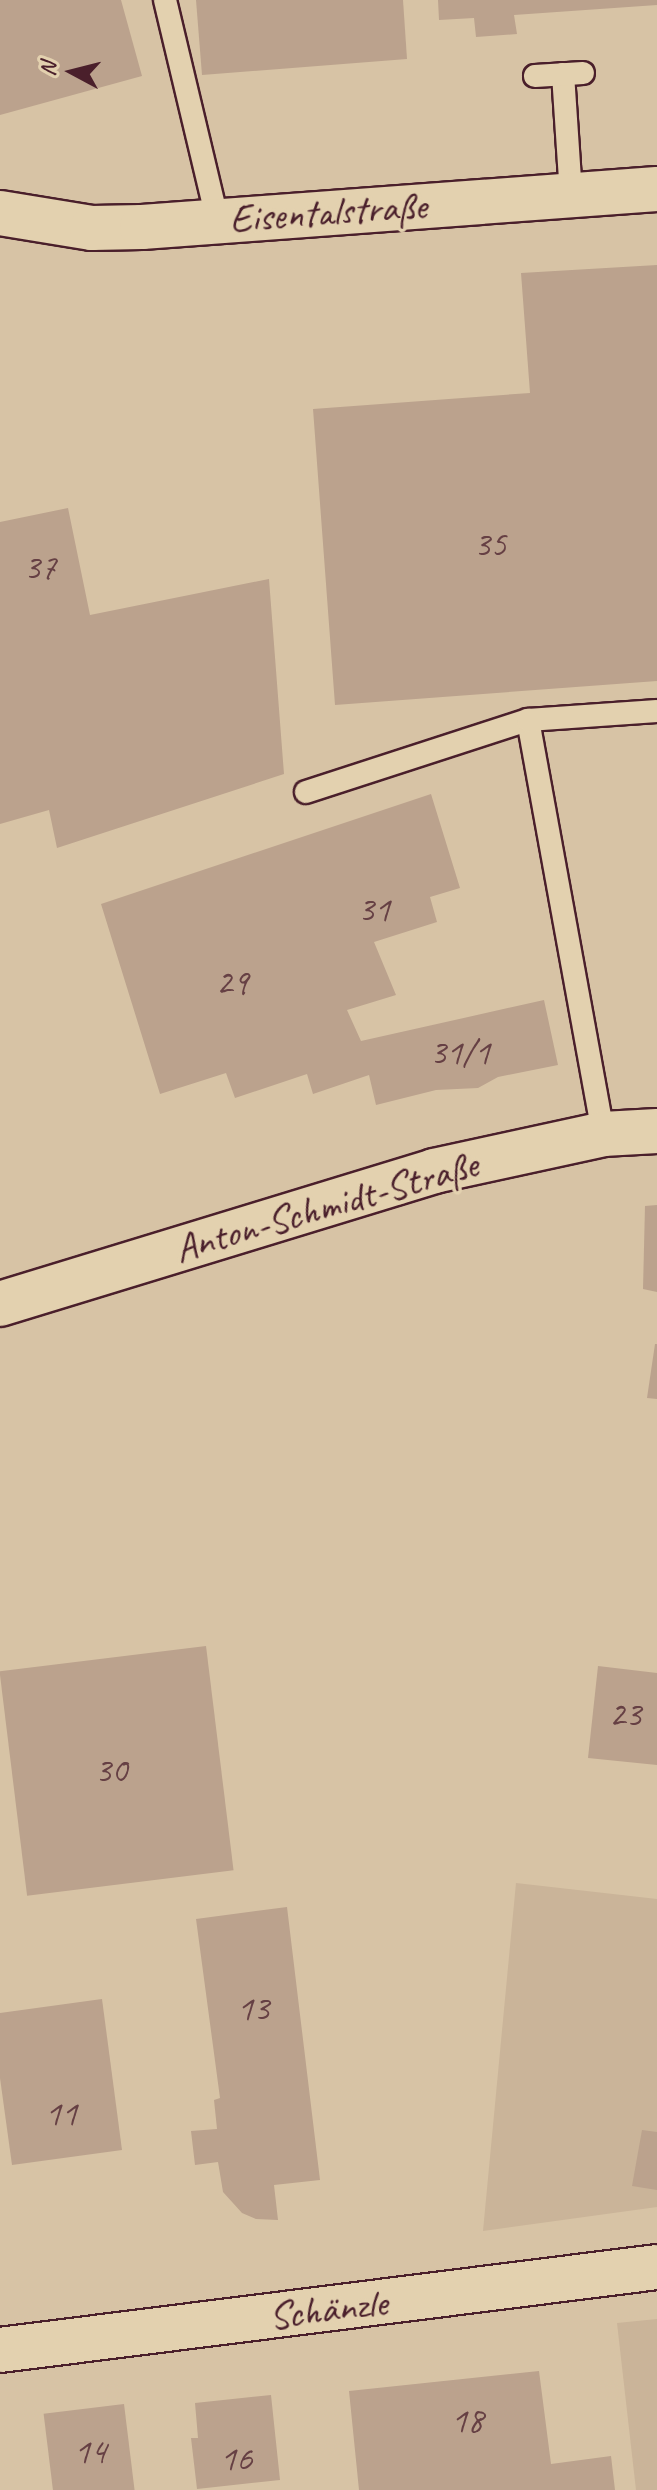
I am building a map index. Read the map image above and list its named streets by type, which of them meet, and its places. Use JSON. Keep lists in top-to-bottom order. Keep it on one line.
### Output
{"streets":{"street":["Eisentalstraße","Anton-Schmidt-Straße","Schänzle"]},"house_numbers":["35","37","31","29","31/1","23","30","13","11","18","14","16"],"north":"left"}
